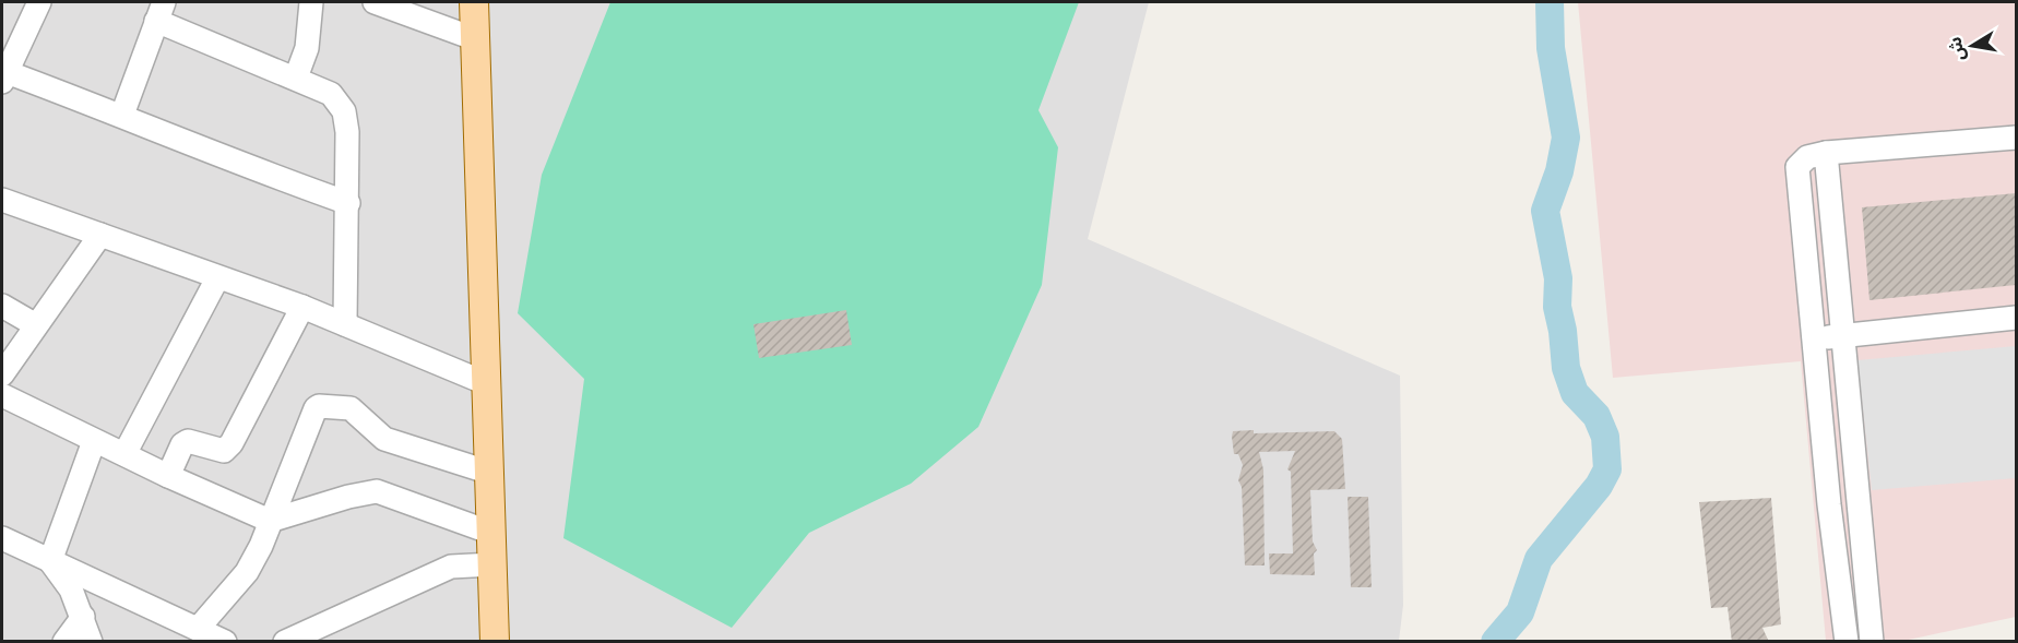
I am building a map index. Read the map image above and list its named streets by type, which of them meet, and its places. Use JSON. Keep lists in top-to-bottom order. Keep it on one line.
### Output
{"north":"left"}
